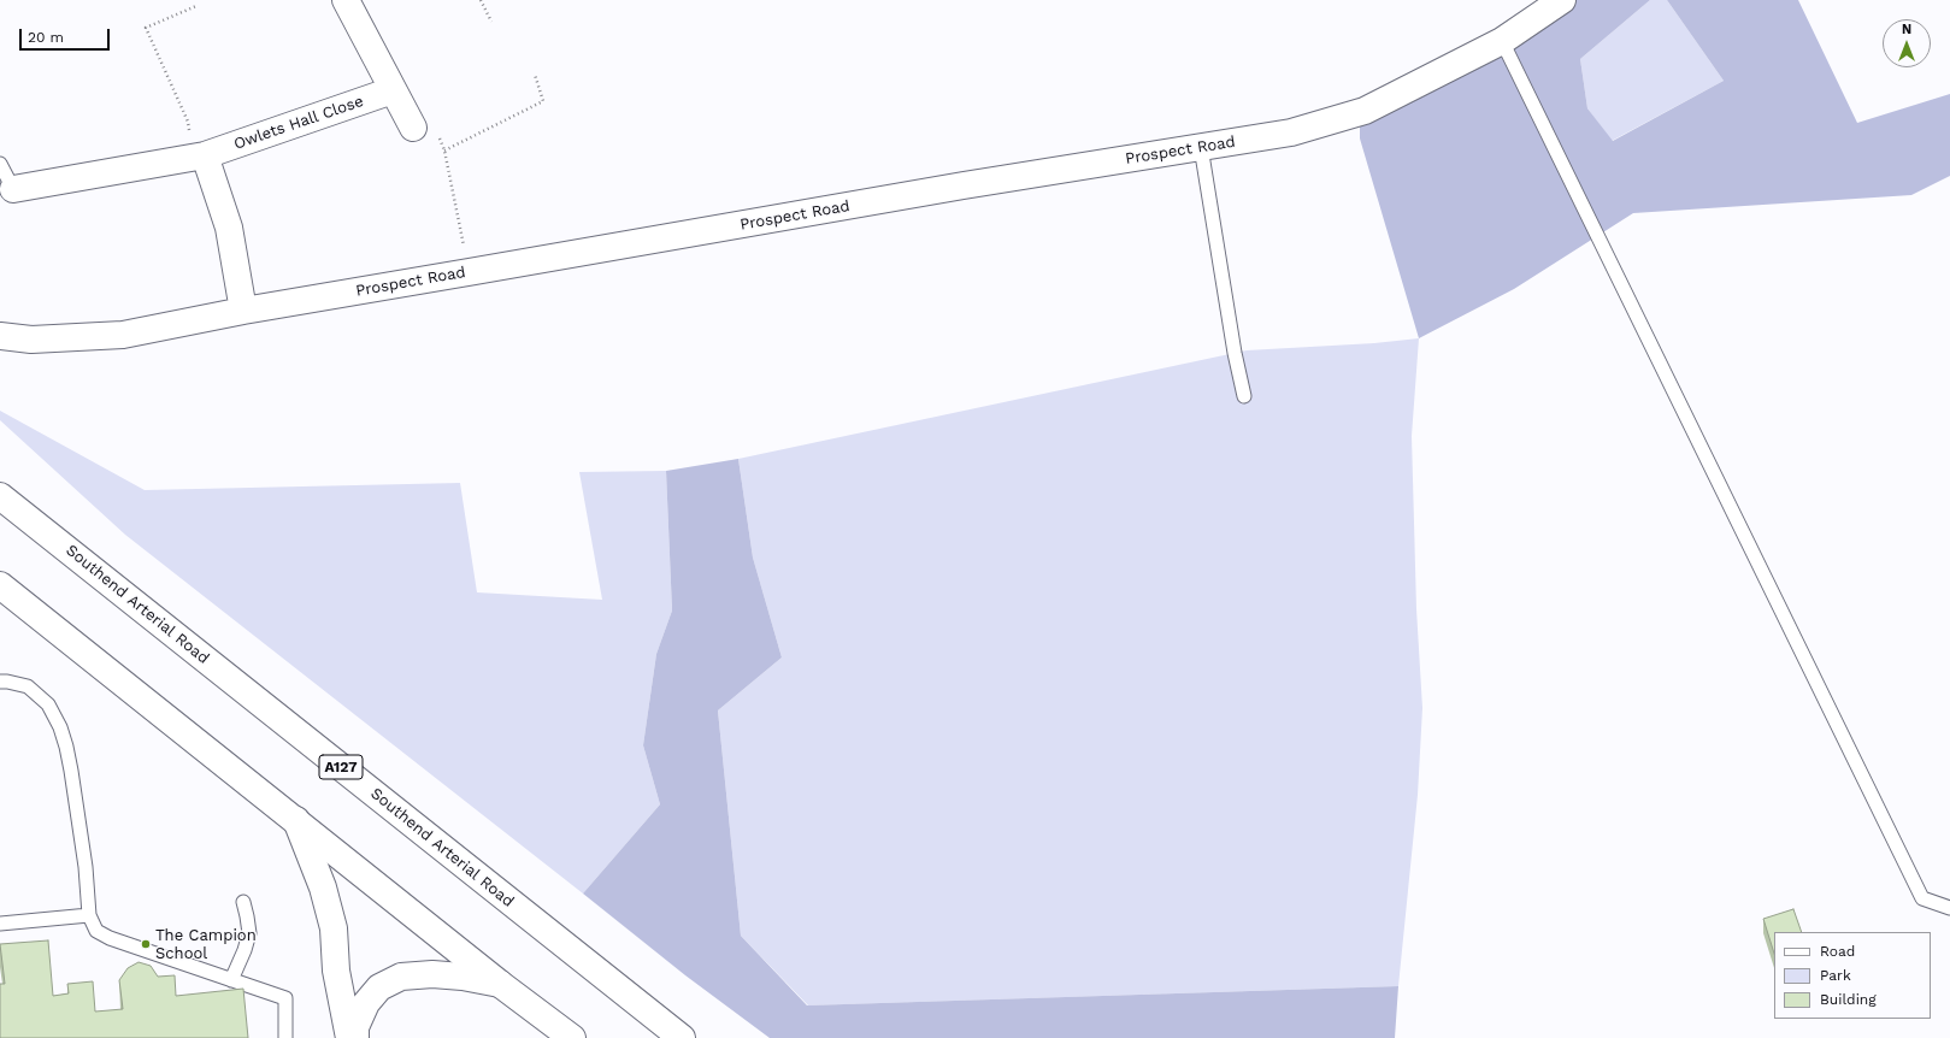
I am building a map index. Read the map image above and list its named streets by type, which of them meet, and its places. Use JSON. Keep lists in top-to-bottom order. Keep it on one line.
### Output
{"streets":{"main road":["Owlets Hall Close","Prospect Road","Southend Arterial Road","A127"]},"places":["The Campion School"],"legend":["Road","Park","Building"],"scale_bar":"20 m","north":"top"}
